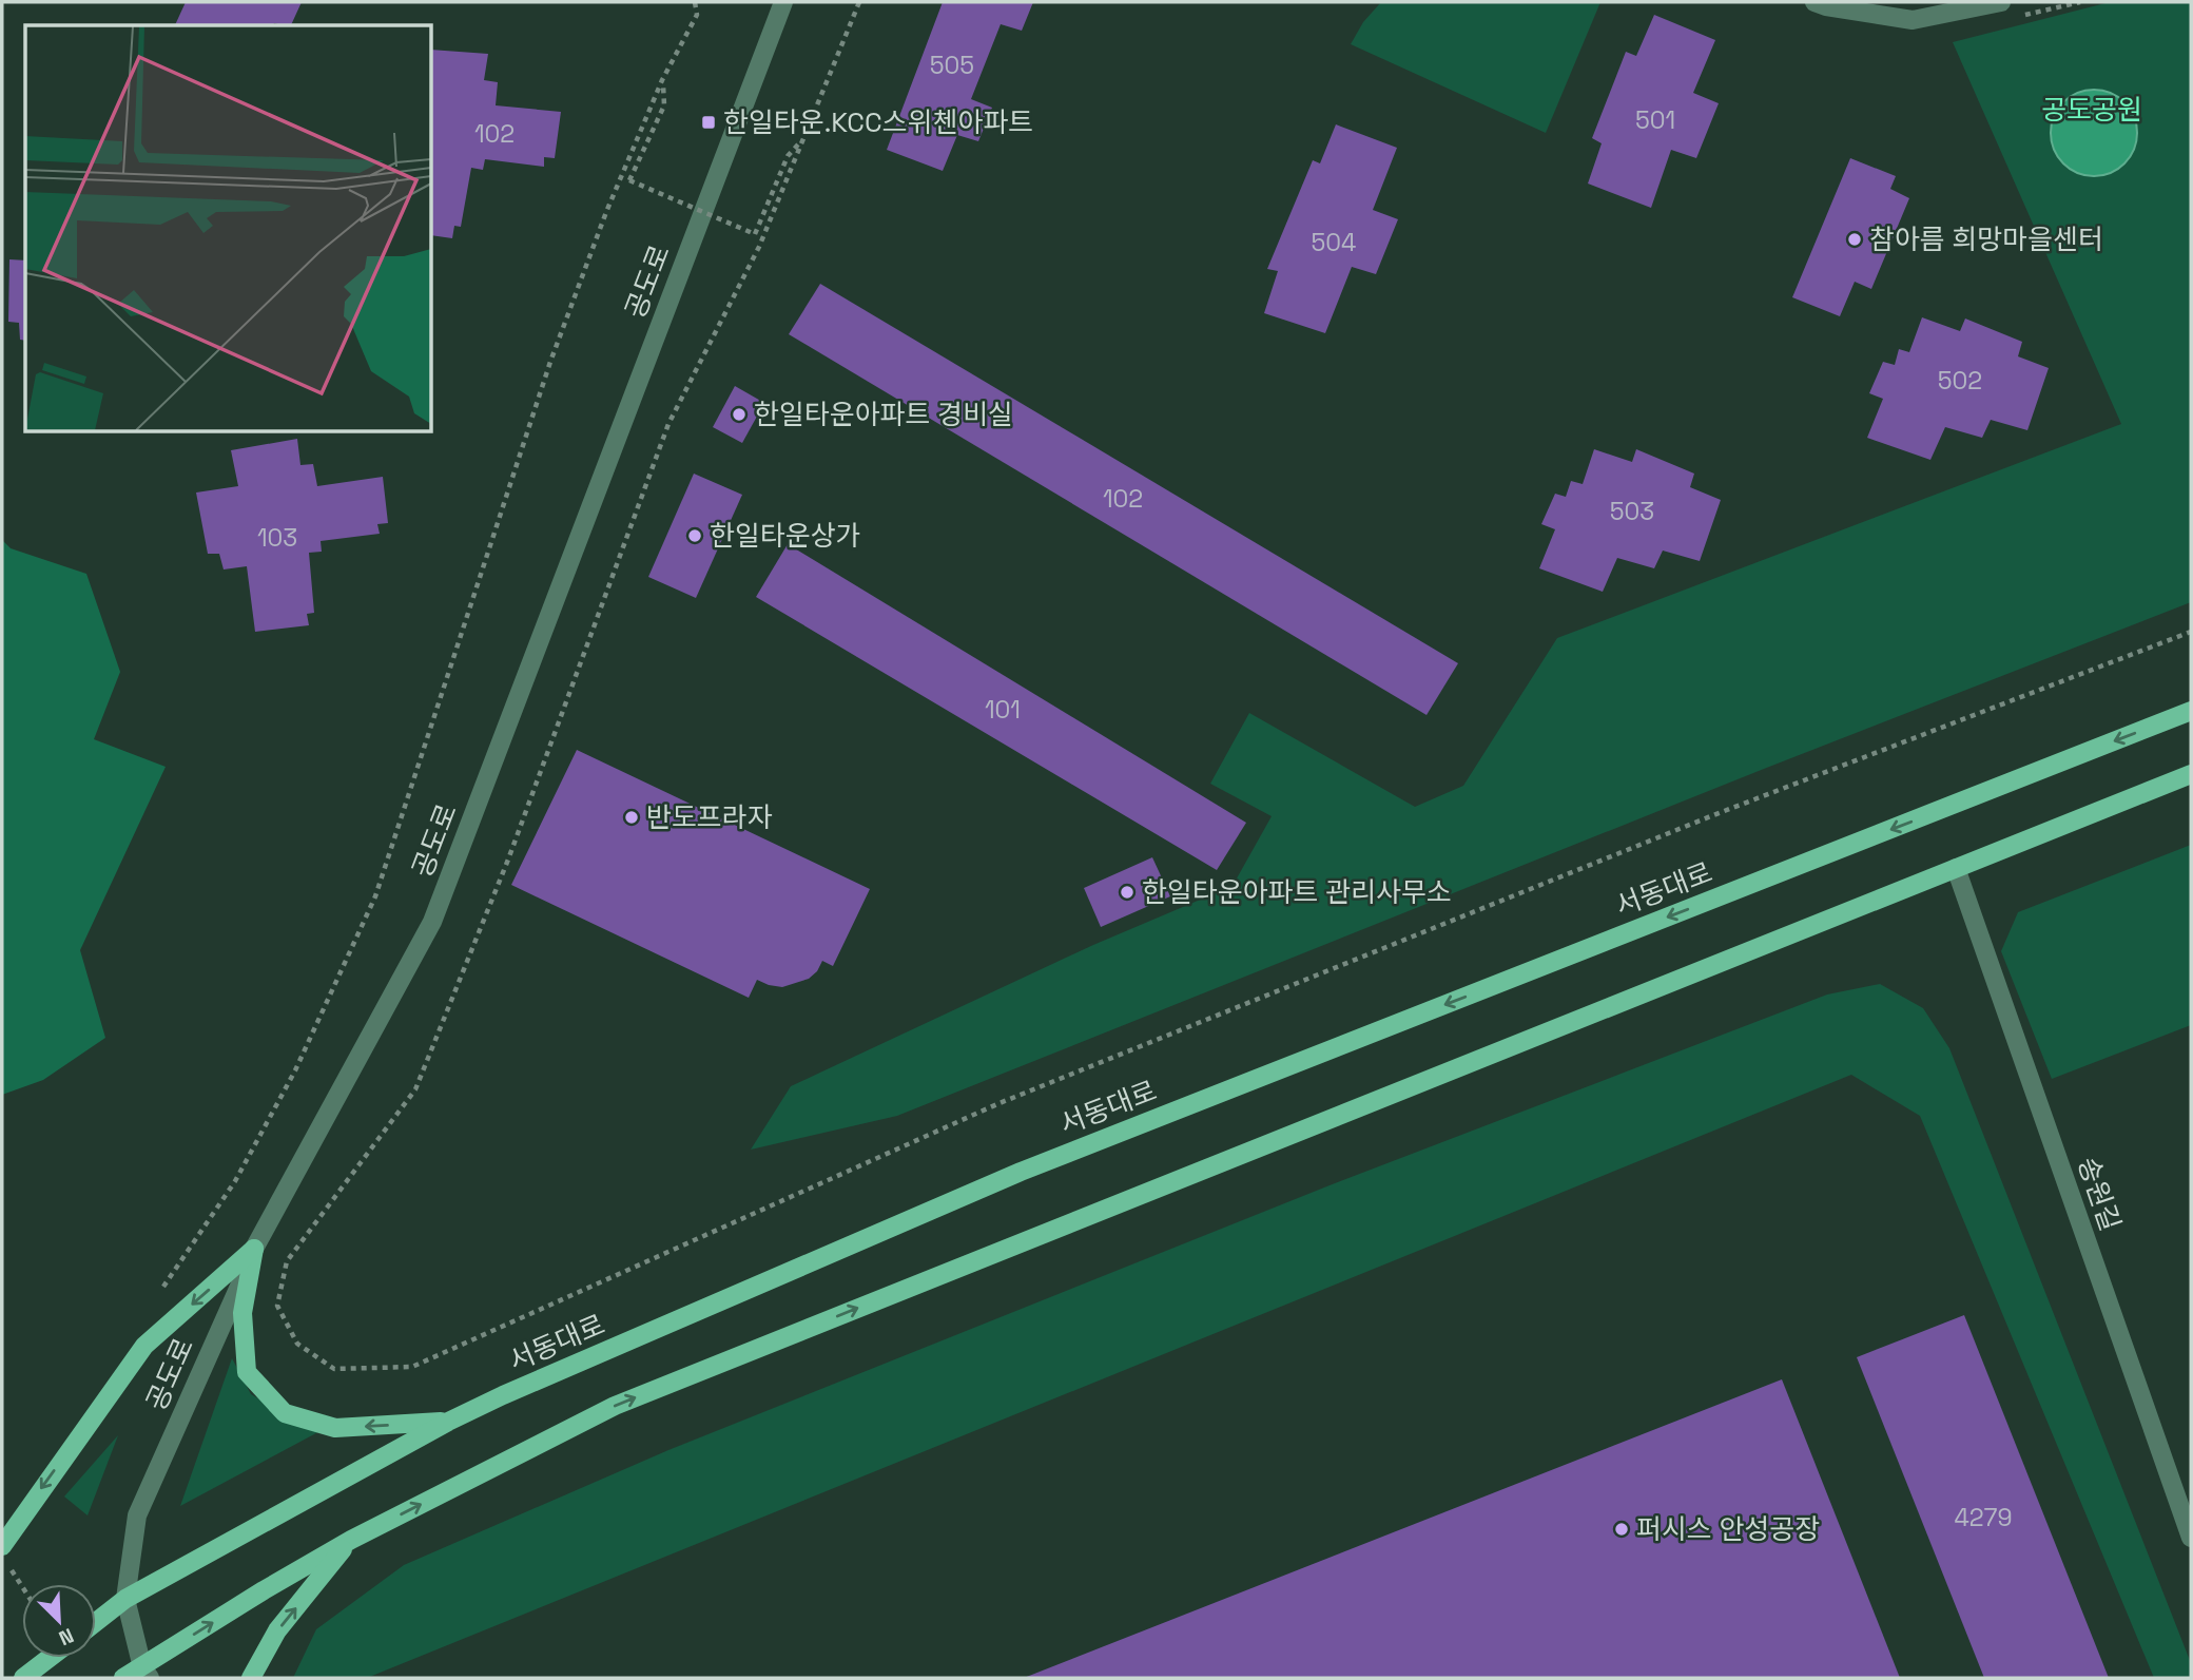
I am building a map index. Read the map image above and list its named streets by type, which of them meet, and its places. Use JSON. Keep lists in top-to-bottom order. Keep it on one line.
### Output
{"streets":{"main road":["서동대로"],"street":["공도로","송원길"]},"crossings":[["공도로","서동대로"]],"parks":["공도공원"],"places":{"transit":["한일타운.KCC스위첸아파트"],"other":["참아름 희망마을센터","한일타운아파트 경비실","한일타운상가","반도프라자","한일타운아파트 관리사무소","퍼시스 안성공장"]},"house_numbers":["505","501","102","504","502","102","503","103","101","4279"],"north":"bottom right"}
